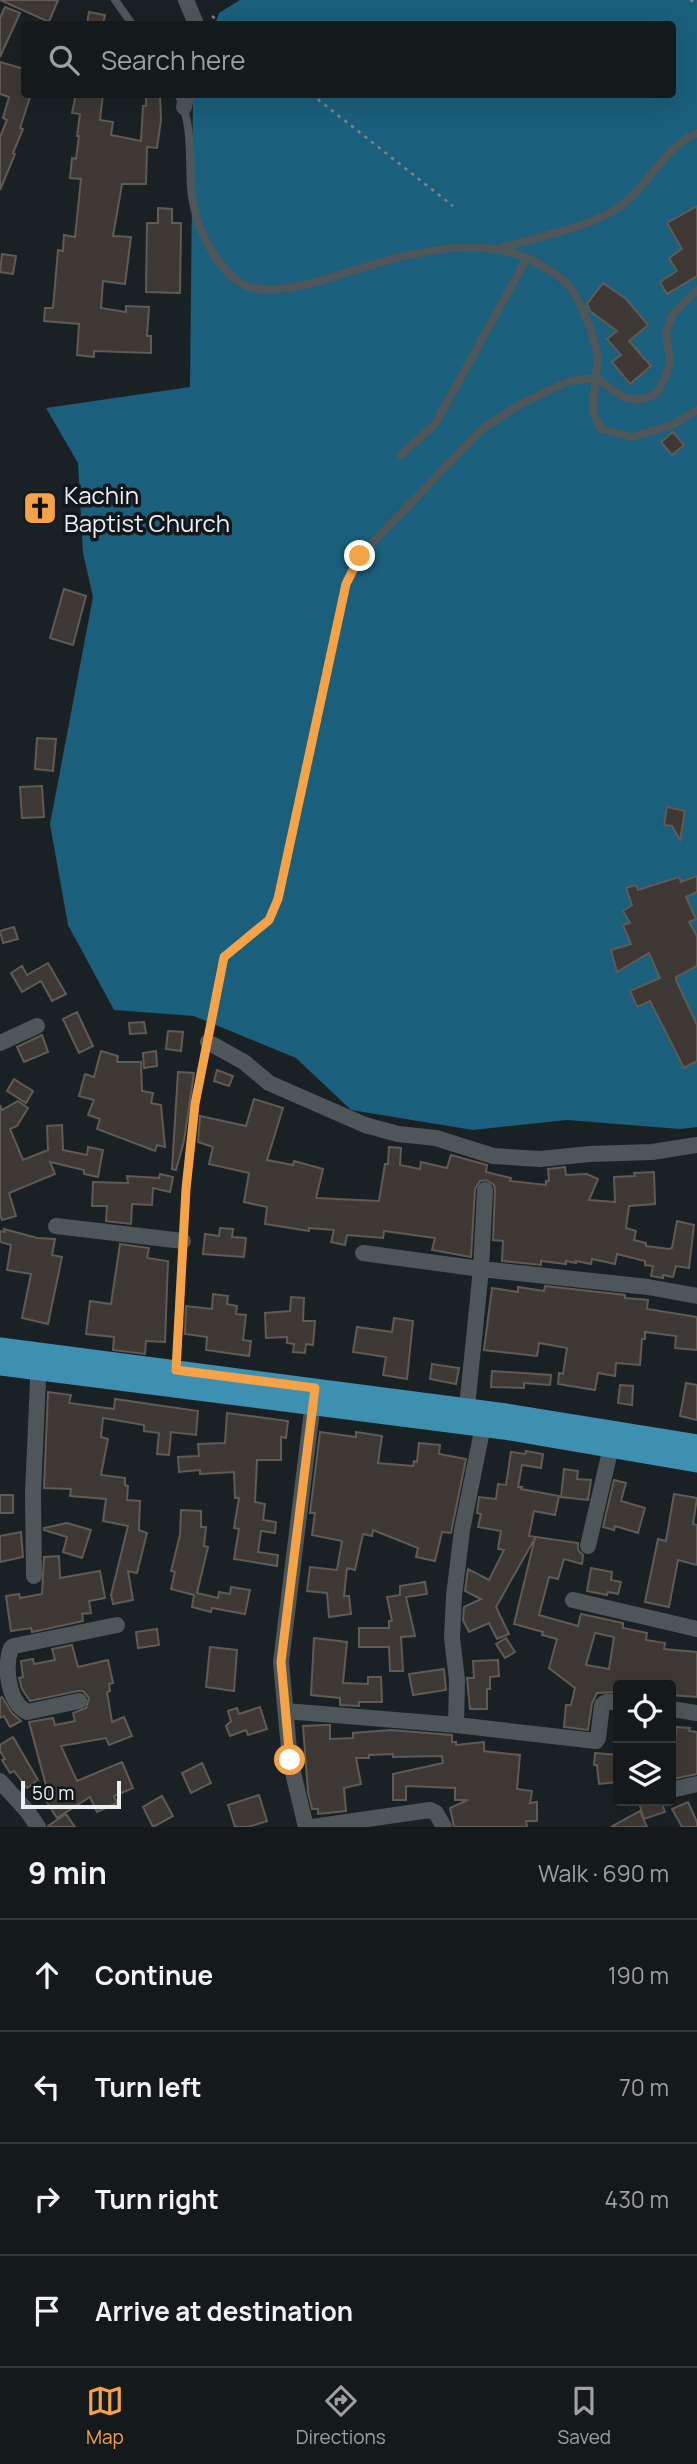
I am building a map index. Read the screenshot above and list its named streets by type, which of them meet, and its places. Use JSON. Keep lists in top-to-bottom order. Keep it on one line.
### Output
{"places":{"church":["Kachin Baptist Church"]},"scale_bar":"50 m","page":{"search":"Search here","scale":"50 m","heading":["9 min","Walk · 690 m"],"list":[["Continue","190 m"],["Turn left","70 m"],["Turn right","430 m"],"Arrive at destination"],"nav":["Map","Directions","Saved"]}}
